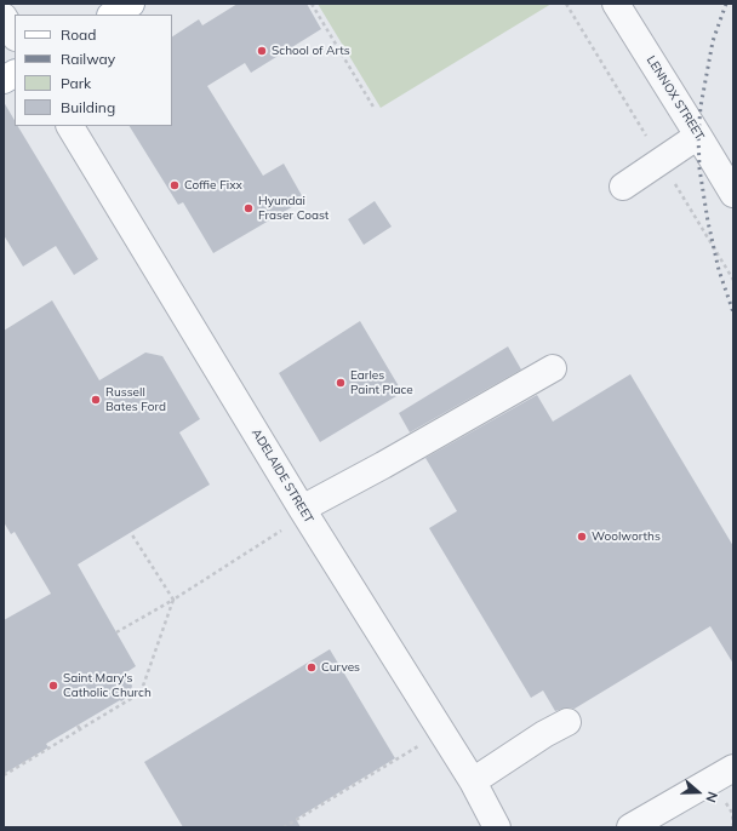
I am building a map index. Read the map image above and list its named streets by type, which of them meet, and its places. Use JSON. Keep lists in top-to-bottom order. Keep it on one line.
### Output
{"streets":{"street":["LENNOX STREET","ADELAIDE STREET"]},"places":["School of Arts","Coffie Fixx","Hyundai Fraser Coast","Earles Paint Place","Russell Bates Ford","Woolworths","Curves","Saint Mary's Catholic Church"],"legend":["Road","Railway","Park","Building"],"north":"right"}
